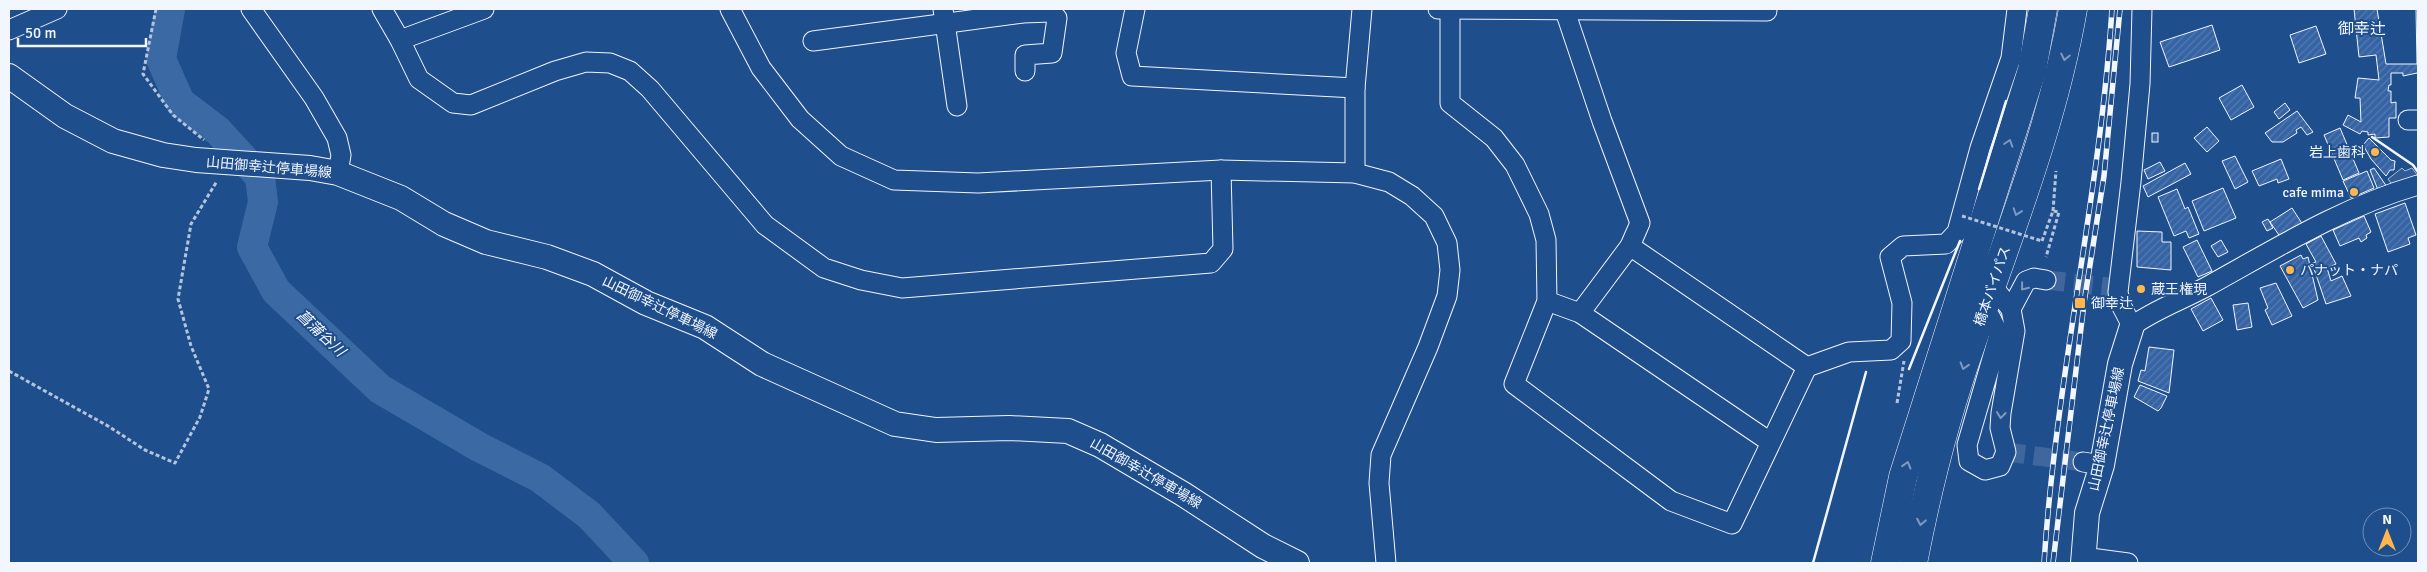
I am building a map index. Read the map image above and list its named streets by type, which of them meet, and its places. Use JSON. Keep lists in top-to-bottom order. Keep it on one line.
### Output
{"streets":{"highway":["橋本バイパス"],"main road":["山田御幸辻停車場線"]},"districts":["御幸辻"],"water":["菖蒲谷川"],"places":{"other":["岩上歯科","cafe mima","パナット・ナパ","蔵王権現"],"transit":["御幸辻"]},"scale_bar":"50 m","north":"top"}
